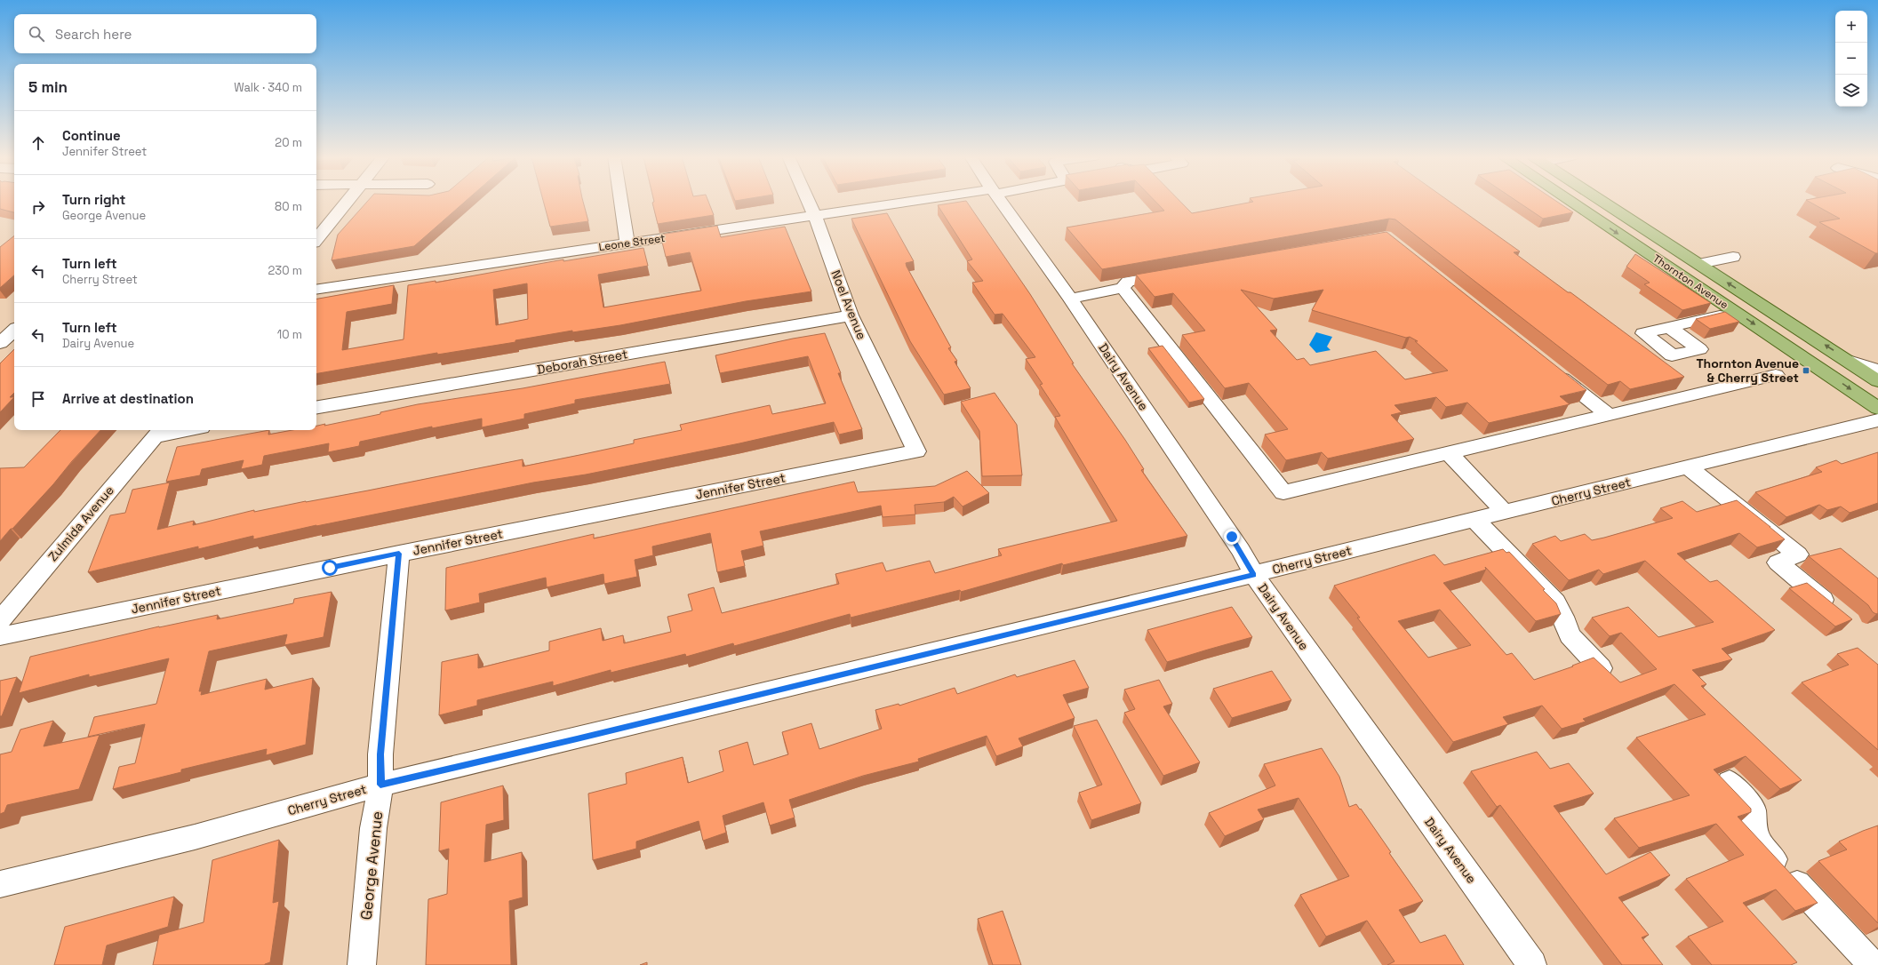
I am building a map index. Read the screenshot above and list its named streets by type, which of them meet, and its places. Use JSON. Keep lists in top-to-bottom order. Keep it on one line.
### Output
{"streets":{"main road":["Thornton Avenue"],"street":["Leone Street","Noel Avenue","Deborah Street","Dairy Avenue","Jennifer Street","Cherry Street","Zulmida Avenue","George Avenue"]},"crossings":[["Leone Street","Noel Avenue"],["Noel Avenue","Deborah Street"],["Noel Avenue","Jennifer Street"],["Dairy Avenue","Cherry Street"],["Jennifer Street","George Avenue"],["Cherry Street","George Avenue"]],"places":{"transit":["Thornton Avenue & Cherry Street"]},"page":{"map_buttons":["+","−"],"search":"Search here","heading":["5 min","Walk · 340 m"],"list":[["Continue","Jennifer Street","20 m"],["Turn right","George Avenue","80 m"],["Turn left","Cherry Street","230 m"],["Turn left","Dairy Avenue","10 m"],"Arrive at destination"]}}
